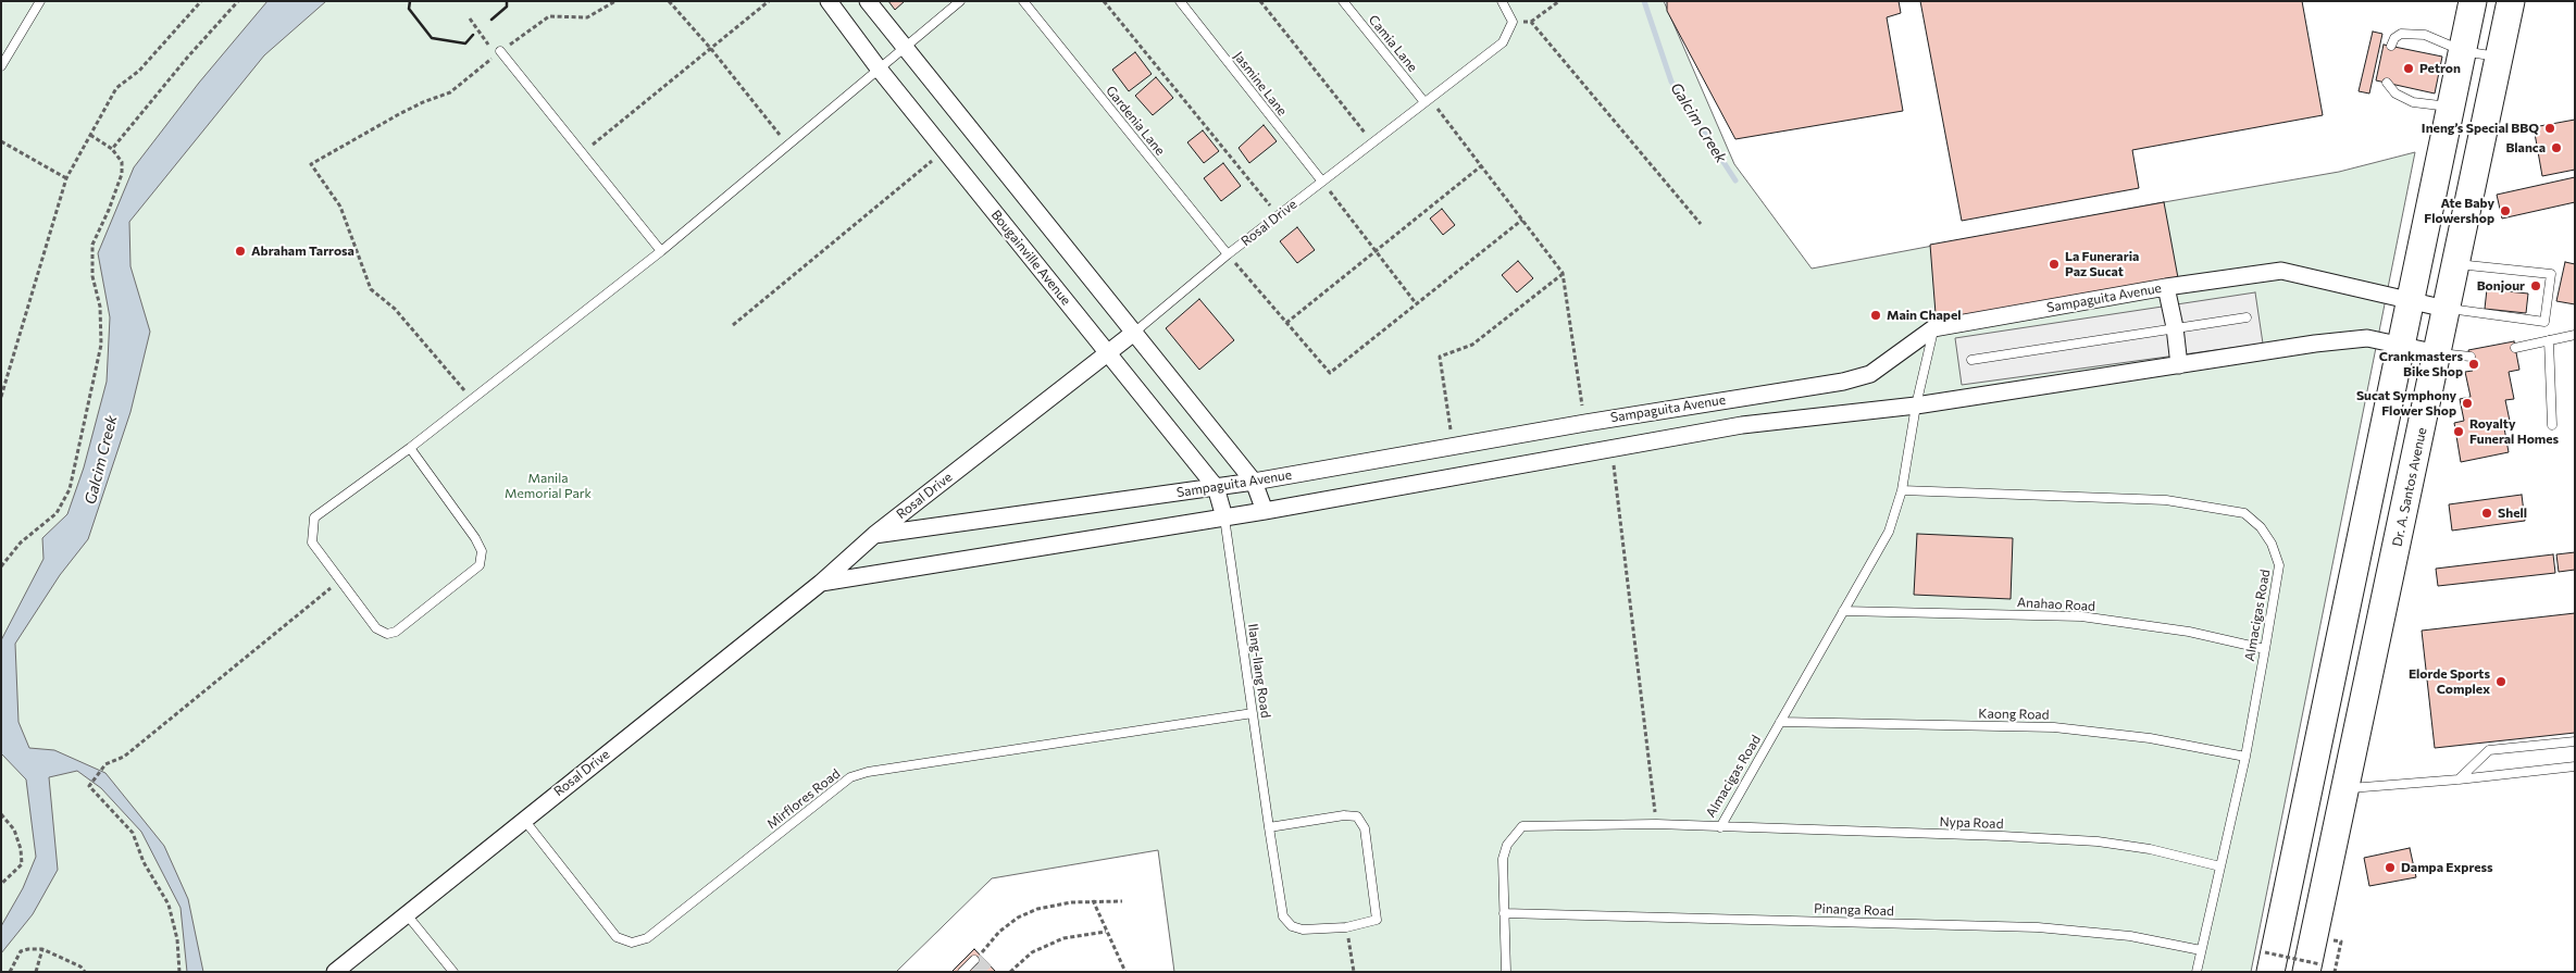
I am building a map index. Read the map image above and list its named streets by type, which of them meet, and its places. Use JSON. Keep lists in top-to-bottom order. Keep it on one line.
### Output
{"streets":{"main road":["Dr. A. Santos Avenue"],"street":["Rosal Drive","Bougainville Avenue","Sampaguita Avenue"],"lane":["Camia Lane","Jasmine Lane","Gardenia Lane","Anahao Road","Almacigas Road","Ilang-Ilang Road","Kaong Road","Mirflores Road","Nypa Road","Pinanga Road"]},"crossings":[["Camia Lane","Rosal Drive"],["Jasmine Lane","Rosal Drive"],["Gardenia Lane","Rosal Drive"],["Rosal Drive","Bougainville Avenue"],["Rosal Drive","Sampaguita Avenue"],["Rosal Drive","Mirflores Road"],["Bougainville Avenue","Sampaguita Avenue"],["Bougainville Avenue","Ilang-Ilang Road"],["Sampaguita Avenue","Dr. A. Santos Avenue"],["Sampaguita Avenue","Almacigas Road"],["Sampaguita Avenue","Ilang-Ilang Road"],["Anahao Road","Almacigas Road"],["Almacigas Road","Kaong Road"],["Almacigas Road","Nypa Road"],["Almacigas Road","Pinanga Road"],["Ilang-Ilang Road","Mirflores Road"]],"water":["Galcim Creek"],"parks":["Manila Memorial Park"],"places":["Petron","Ineng’s Special BBQ","Blanca","Ate Baby Flowershop","Abraham Tarrosa","La Funeraria Paz Sucat","Bonjour","Main Chapel","Crankmasters Bike Shop","Sucat Symphony Flower Shop","Royalty Funeral Homes","Shell","Elorde Sports Complex","Dampa Express"]}
